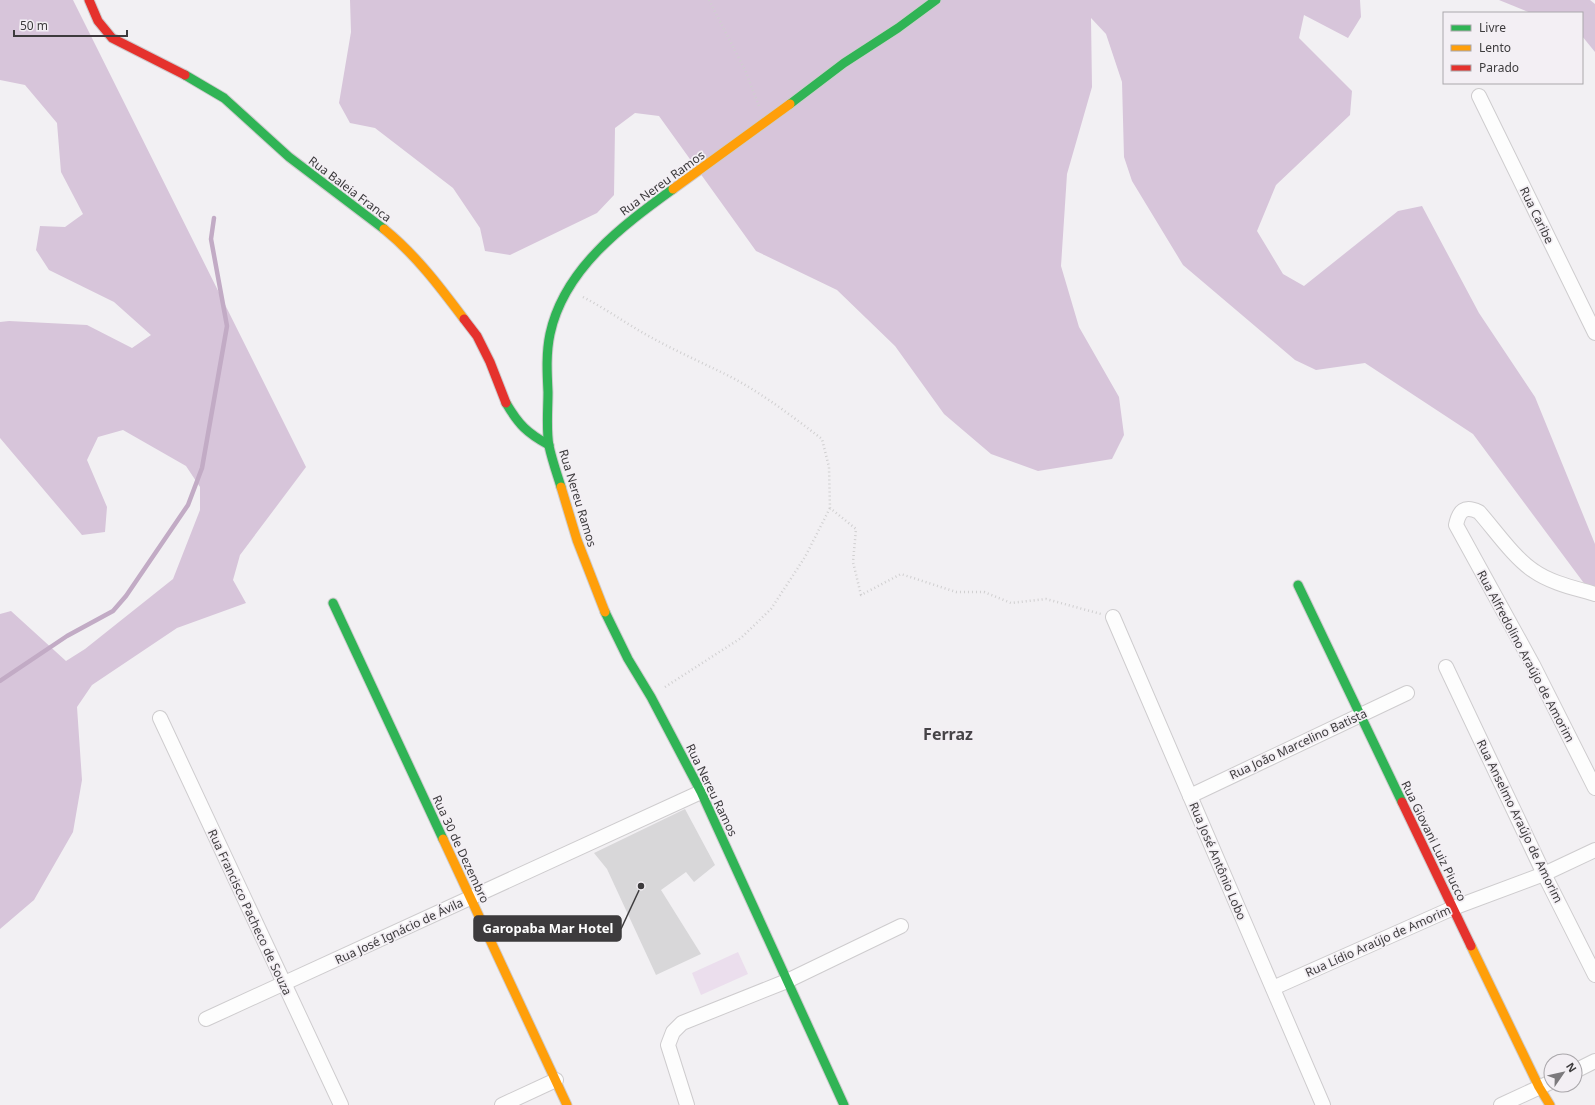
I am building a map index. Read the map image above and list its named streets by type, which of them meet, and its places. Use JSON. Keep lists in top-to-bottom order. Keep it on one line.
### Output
{"streets":{"street":["Rua Nereu Ramos","Rua Baleia Franca","Rua Caribe","Rua Alfredolino Araújo de Amorim","Rua João Marcelino Batista","Rua Anselmo Araújo de Amorim","Rua Giovani Luiz Piucco","Rua 30 de Dezembro","Rua José Antônio Lobo","Rua Francisco Pacheco de Souza","Rua José Ignácio de Ávila","Rua Lídio Araújo de Amorim"]},"crossings":[["Rua Nereu Ramos","Rua Baleia Franca"],["Rua Nereu Ramos","Rua José Ignácio de Ávila"],["Rua João Marcelino Batista","Rua Giovani Luiz Piucco"],["Rua João Marcelino Batista","Rua José Antônio Lobo"],["Rua Anselmo Araújo de Amorim","Rua Lídio Araújo de Amorim"],["Rua Giovani Luiz Piucco","Rua Lídio Araújo de Amorim"],["Rua 30 de Dezembro","Rua José Ignácio de Ávila"],["Rua José Antônio Lobo","Rua Lídio Araújo de Amorim"],["Rua Francisco Pacheco de Souza","Rua José Ignácio de Ávila"]],"districts":["Ferraz"],"places":["Garopaba Mar Hotel"],"legend":["Livre","Lento","Parado"],"scale_bar":"50 m","north":"top right"}
